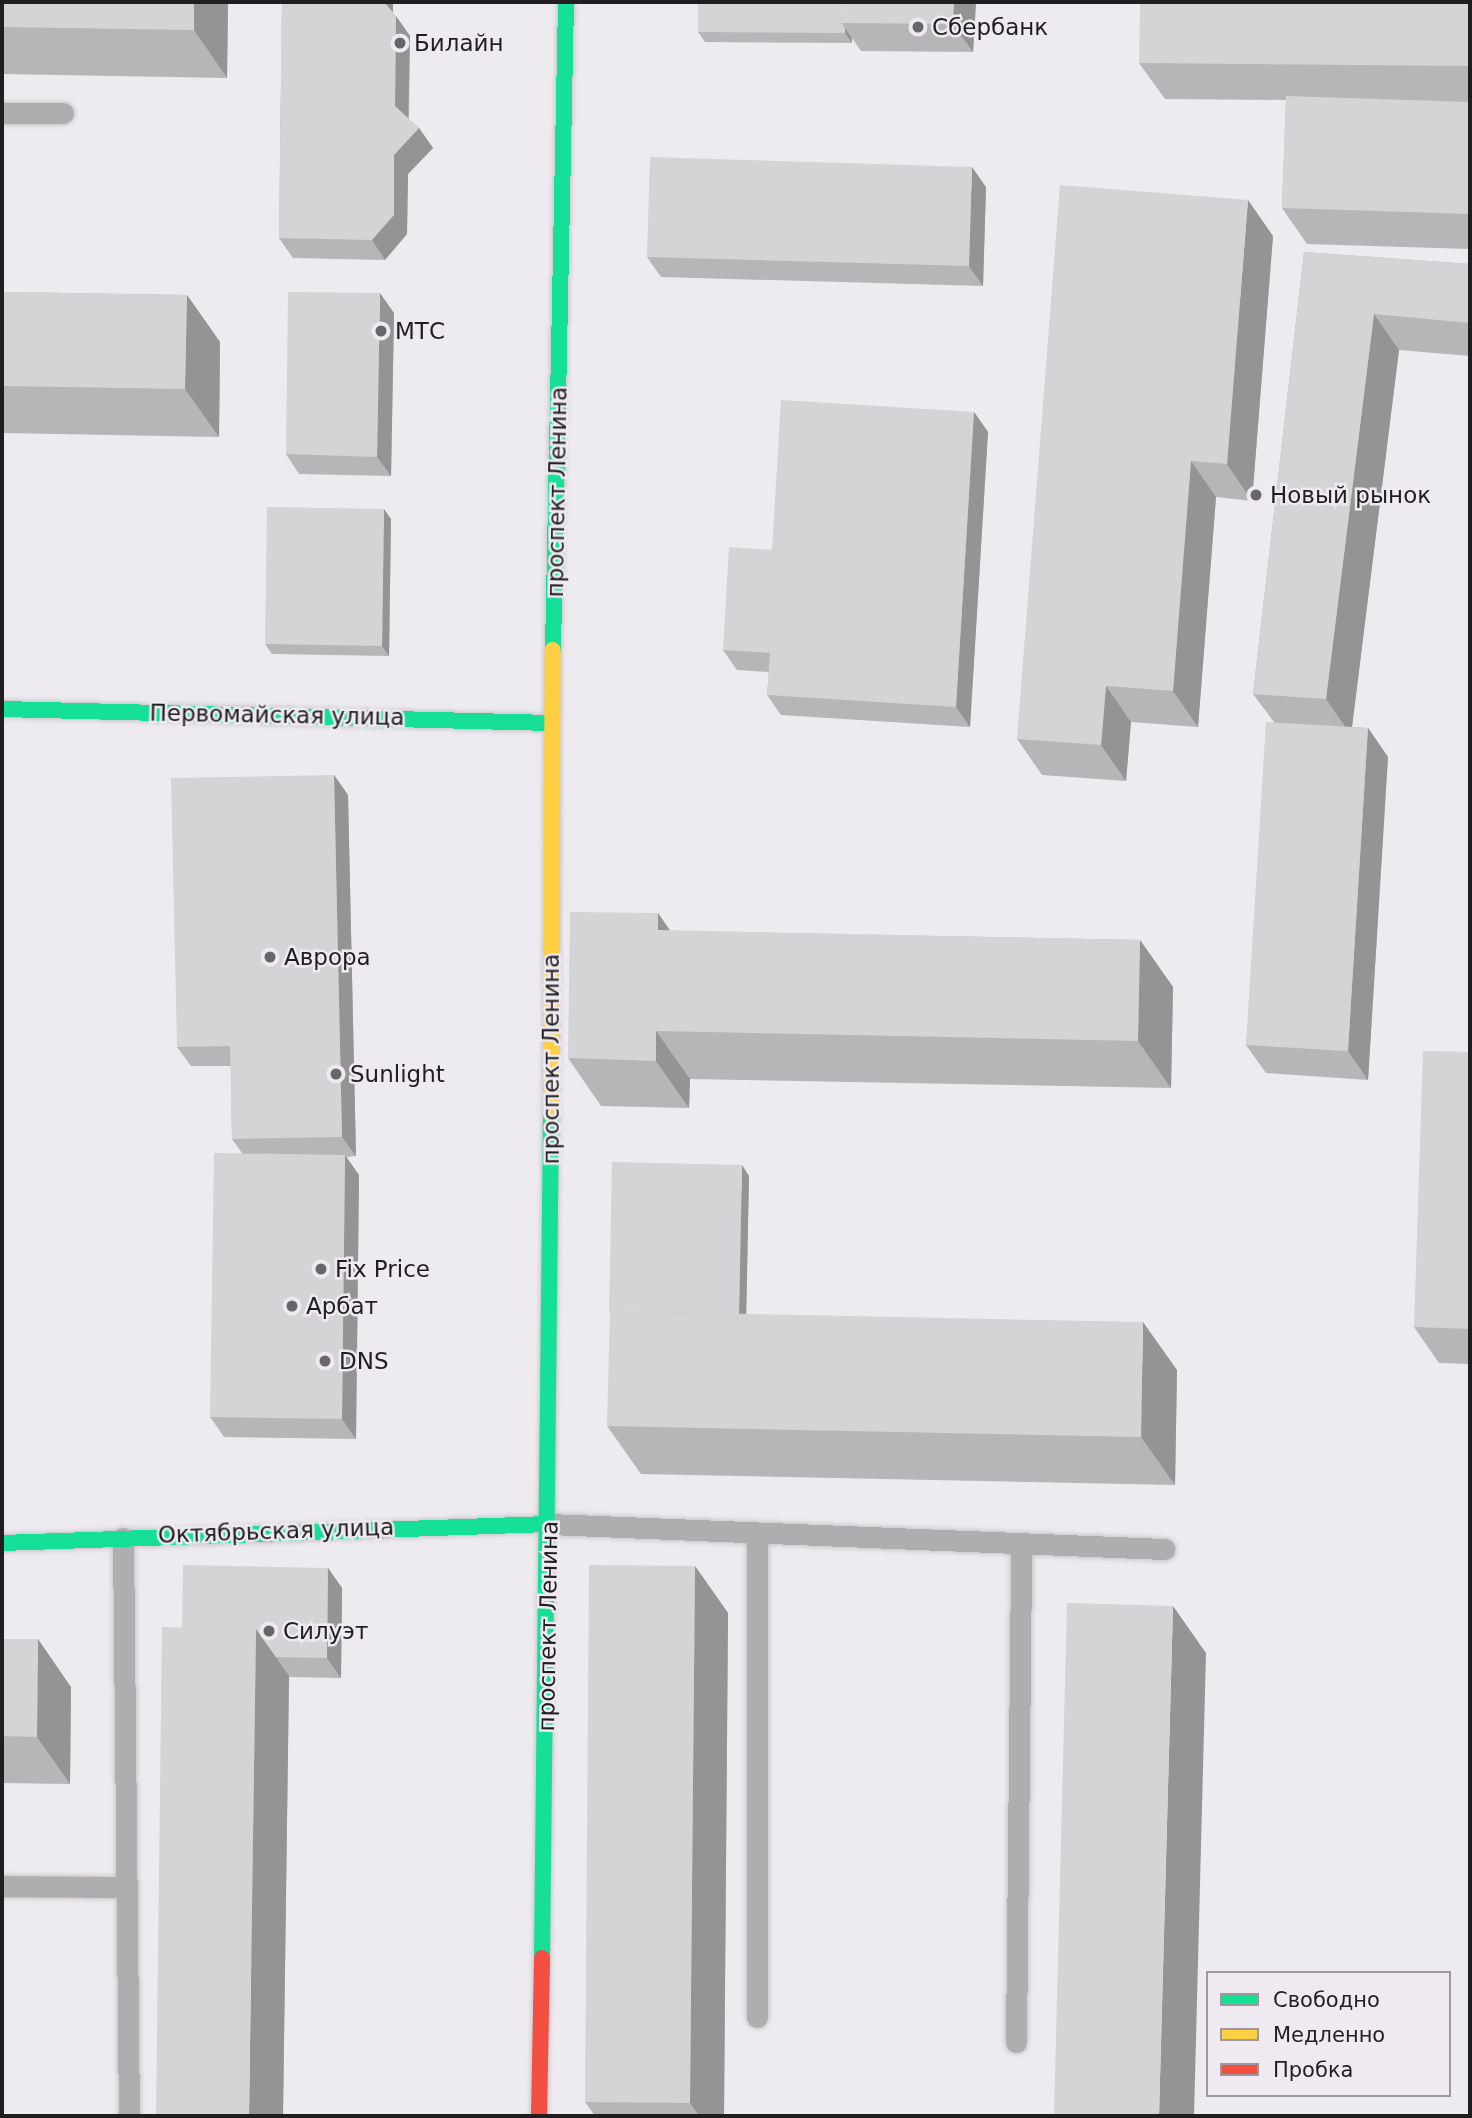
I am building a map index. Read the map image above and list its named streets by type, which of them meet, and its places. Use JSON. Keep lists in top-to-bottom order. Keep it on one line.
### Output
{"streets":{"street":["проспект Ленина","Первомайская улица","Октябрьская улица"]},"crossings":[["проспект Ленина","Первомайская улица"],["проспект Ленина","Октябрьская улица"]],"places":["Сбербанк","Билайн","МТС","Новый рынок","Аврора","Sunlight","Fix Price","Арбат","DNS","Силуэт"],"legend":["Свободно","Медленно","Пробка"]}
